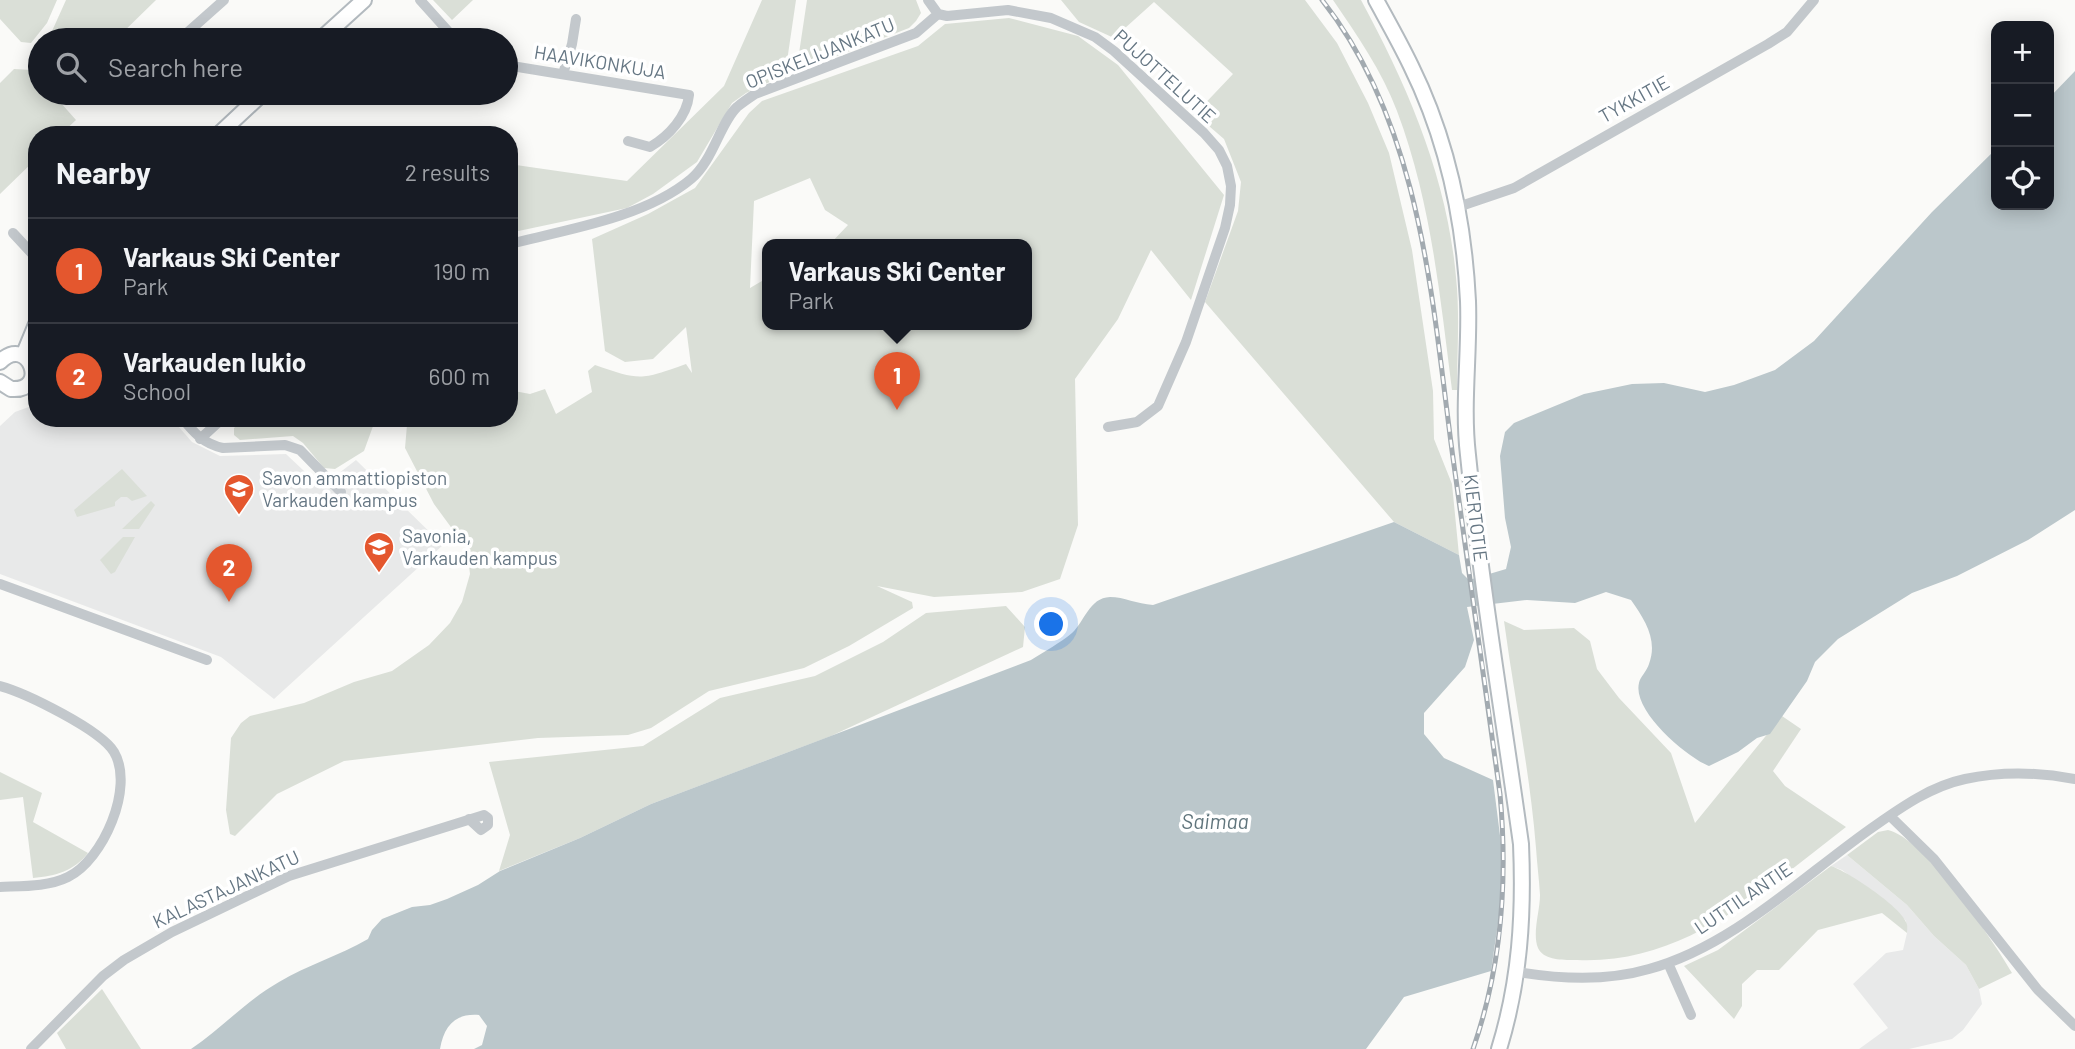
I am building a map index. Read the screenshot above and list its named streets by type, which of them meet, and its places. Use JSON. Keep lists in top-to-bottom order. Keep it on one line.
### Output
{"streets":{"street":["OPISKELIJANKATU","HAAVIKONKUJA","PUJOTTELUTIE","TYKKITIE","KIERTOTIE","KALASTAJANKATU","LUTTILANTIE"]},"crossings":[["OPISKELIJANKATU","PUJOTTELUTIE"],["TYKKITIE","KIERTOTIE"],["KIERTOTIE","LUTTILANTIE"]],"water":["Saimaa"],"places":{"school or university":["Savon ammattiopiston Varkauden kampus","Savonia, Varkauden kampus"]},"page":{"map_buttons":["+","−"],"search":"Search here","heading":["Nearby","2 results"],"list":[{"mark":"1","name":"Varkaus Ski Center","note":"Park","value":"190 m"},{"mark":"2","name":"Varkauden lukio","note":"School","value":"600 m"}],"popup":["Varkaus Ski Center","Park"],"pins":["1","2"]}}
